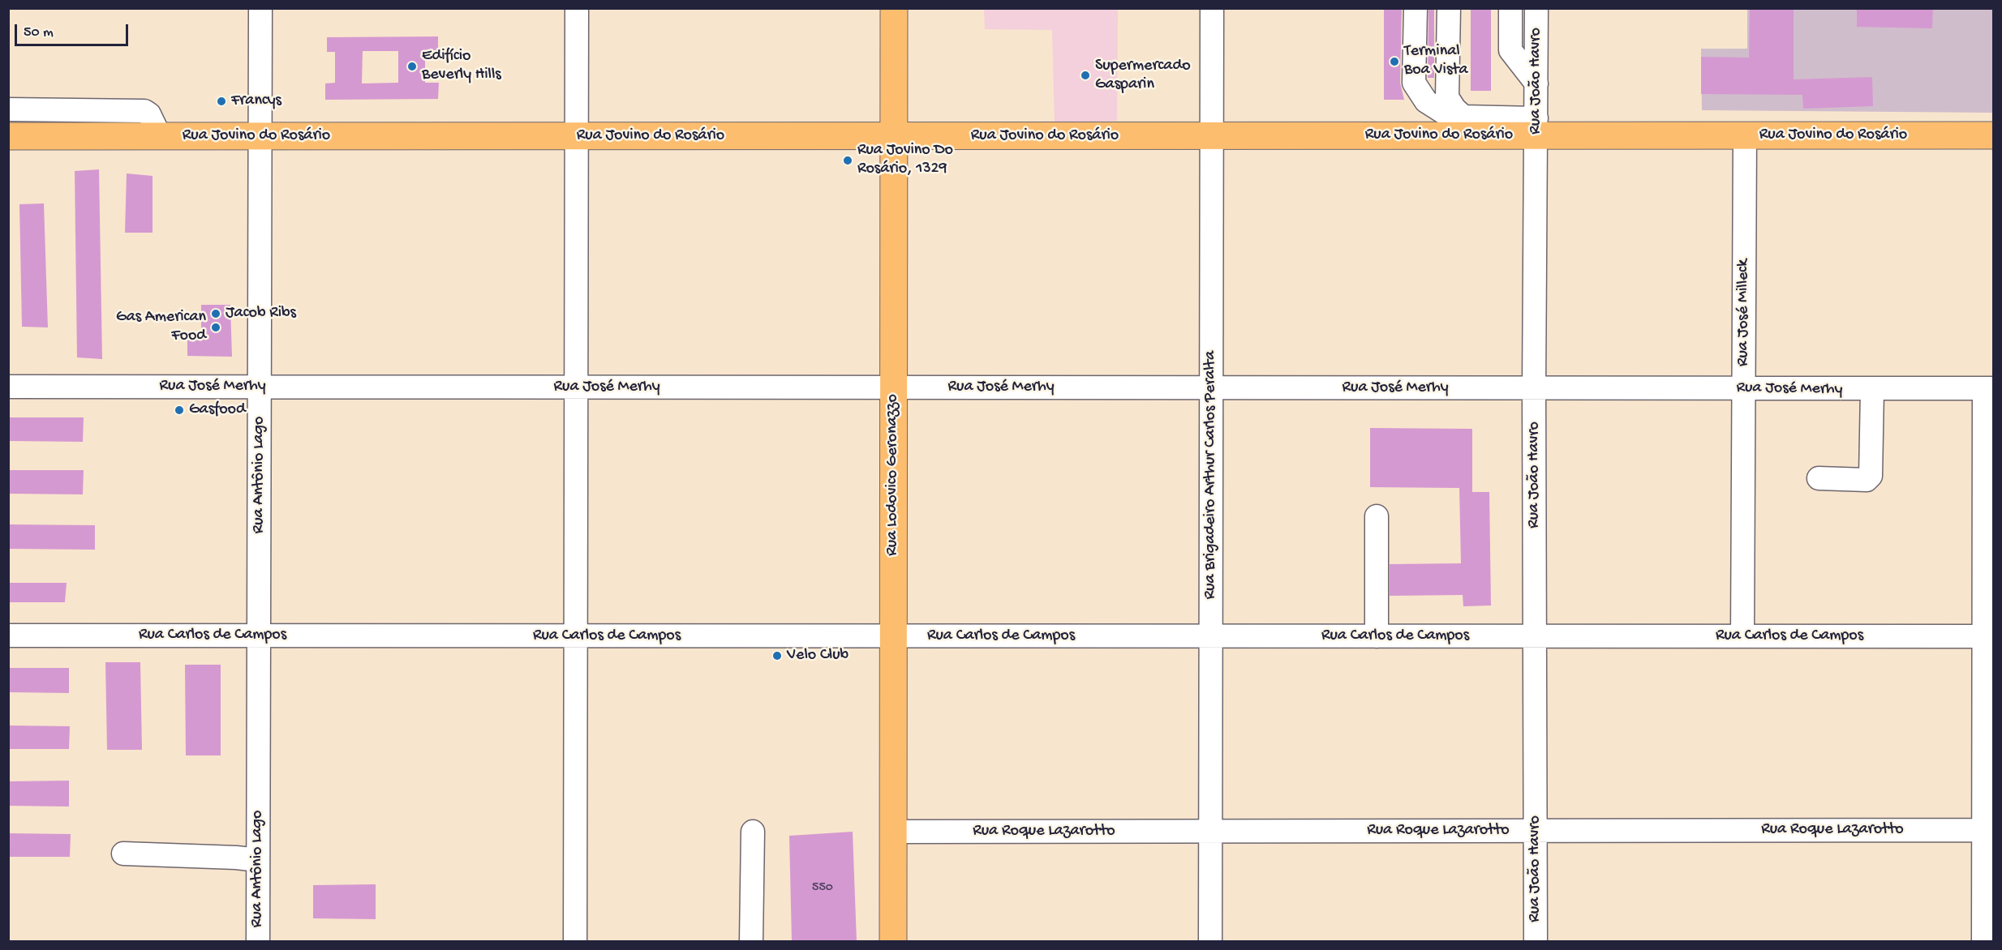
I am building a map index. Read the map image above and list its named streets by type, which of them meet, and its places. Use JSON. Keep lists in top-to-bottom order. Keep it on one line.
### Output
{"streets":{"main road":["Rua Jovino do Rosário","Rua Lodovico Geronazzo"],"street":["Rua João Havro","Rua José Milleck","Rua José Merhy","Rua Antônio Lago","Rua Brigadeiro Arthur Carlos Peralta","Rua Carlos de Campos","Rua Roque Lazarotto"]},"crossings":[["Rua João Havro","Rua Jovino do Rosário"],["Rua João Havro","Rua José Merhy"],["Rua João Havro","Rua Carlos de Campos"],["Rua João Havro","Rua Roque Lazarotto"],["Rua Jovino do Rosário","Rua José Milleck"],["Rua Jovino do Rosário","Rua Antônio Lago"],["Rua Jovino do Rosário","Rua Lodovico Geronazzo"],["Rua Jovino do Rosário","Rua Brigadeiro Arthur Carlos Peralta"],["Rua José Milleck","Rua José Merhy"],["Rua José Milleck","Rua Carlos de Campos"],["Rua José Merhy","Rua Antônio Lago"],["Rua José Merhy","Rua Lodovico Geronazzo"],["Rua José Merhy","Rua Brigadeiro Arthur Carlos Peralta"],["Rua Antônio Lago","Rua Carlos de Campos"],["Rua Lodovico Geronazzo","Rua Carlos de Campos"],["Rua Lodovico Geronazzo","Rua Roque Lazarotto"],["Rua Brigadeiro Arthur Carlos Peralta","Rua Carlos de Campos"],["Rua Brigadeiro Arthur Carlos Peralta","Rua Roque Lazarotto"]],"places":["Terminal Boa Vista","Edifício Beverly Hills","Supermercado Gasparin","Francys","Rua Jovino Do Rosário, 1329","Jacob Ribs","Gas American Food","Gasfood","Velo Club"],"house_numbers":["550"],"scale_bar":"50 m"}
